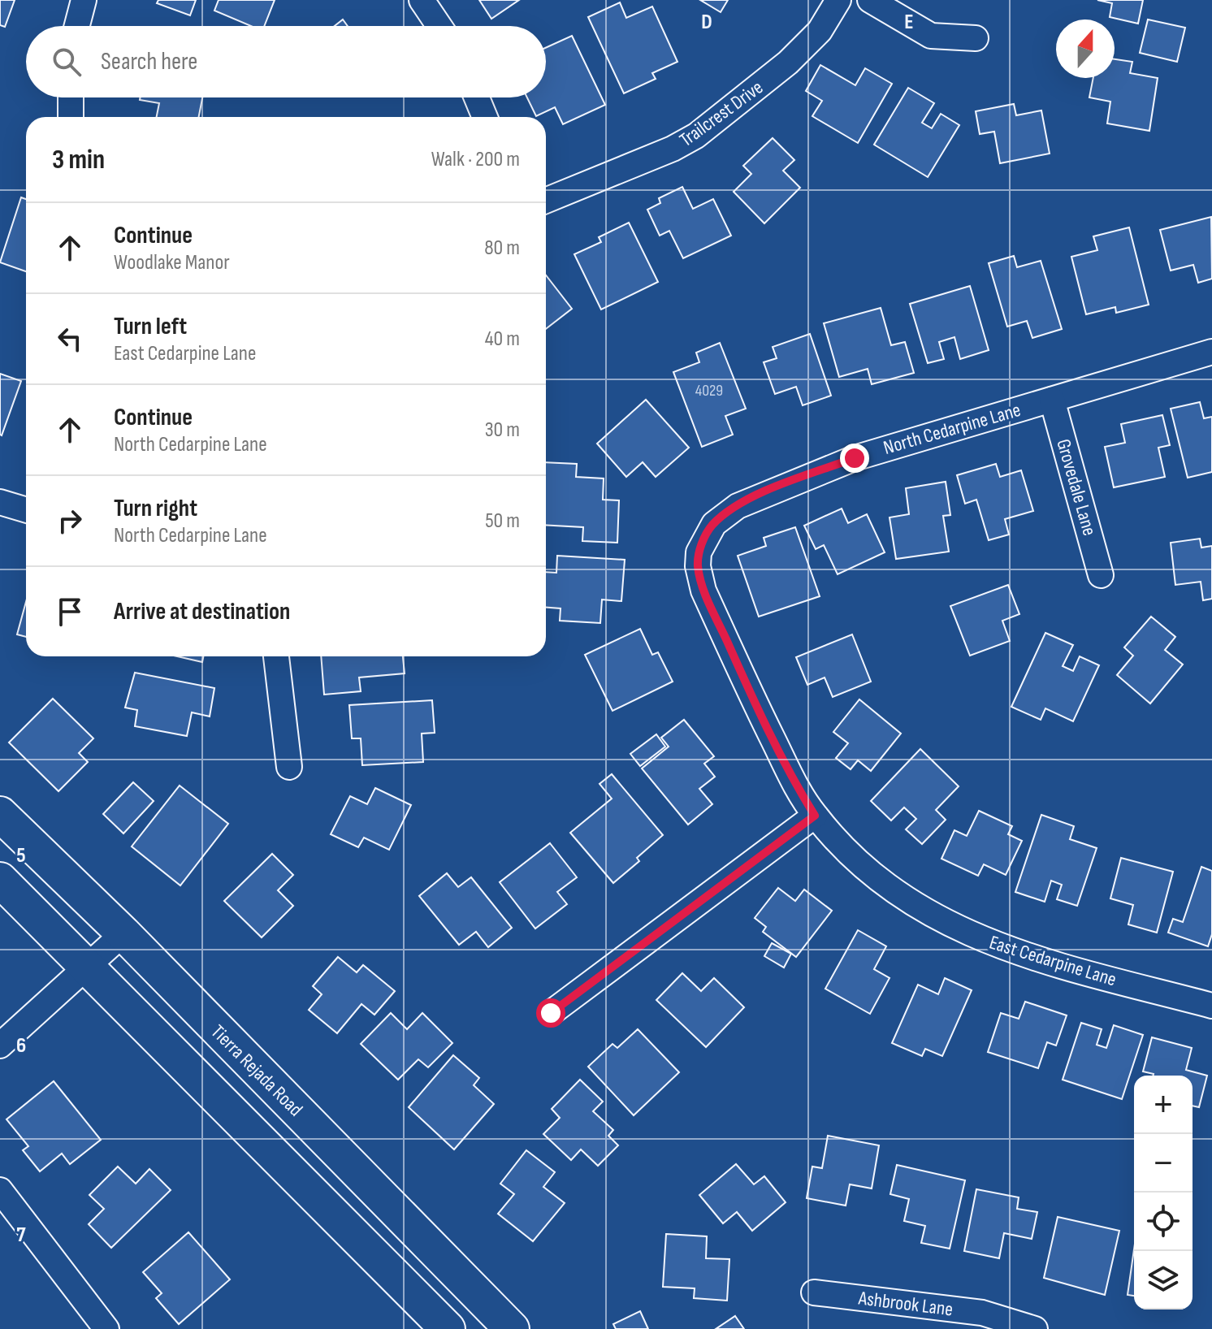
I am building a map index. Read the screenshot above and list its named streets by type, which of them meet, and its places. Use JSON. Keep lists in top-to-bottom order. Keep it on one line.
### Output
{"streets":{"main road":["Tierra Rejada Road"],"street":["Trailcrest Drive","North Cedarpine Lane","Grovedale Lane","East Cedarpine Lane","Ashbrook Lane"]},"crossings":[["North Cedarpine Lane","Grovedale Lane"],["North Cedarpine Lane","East Cedarpine Lane"]],"house_numbers":["4029"],"north":"top","page":{"search":"Search here","heading":["3 min","Walk · 200 m"],"list":[["Continue","Woodlake Manor","80 m"],["Turn left","East Cedarpine Lane","40 m"],["Continue","North Cedarpine Lane","30 m"],["Turn right","North Cedarpine Lane","50 m"],"Arrive at destination"],"map_buttons":["+","−"]},"grid":{"columns":["D","E"],"rows":["5","6","7"]}}
